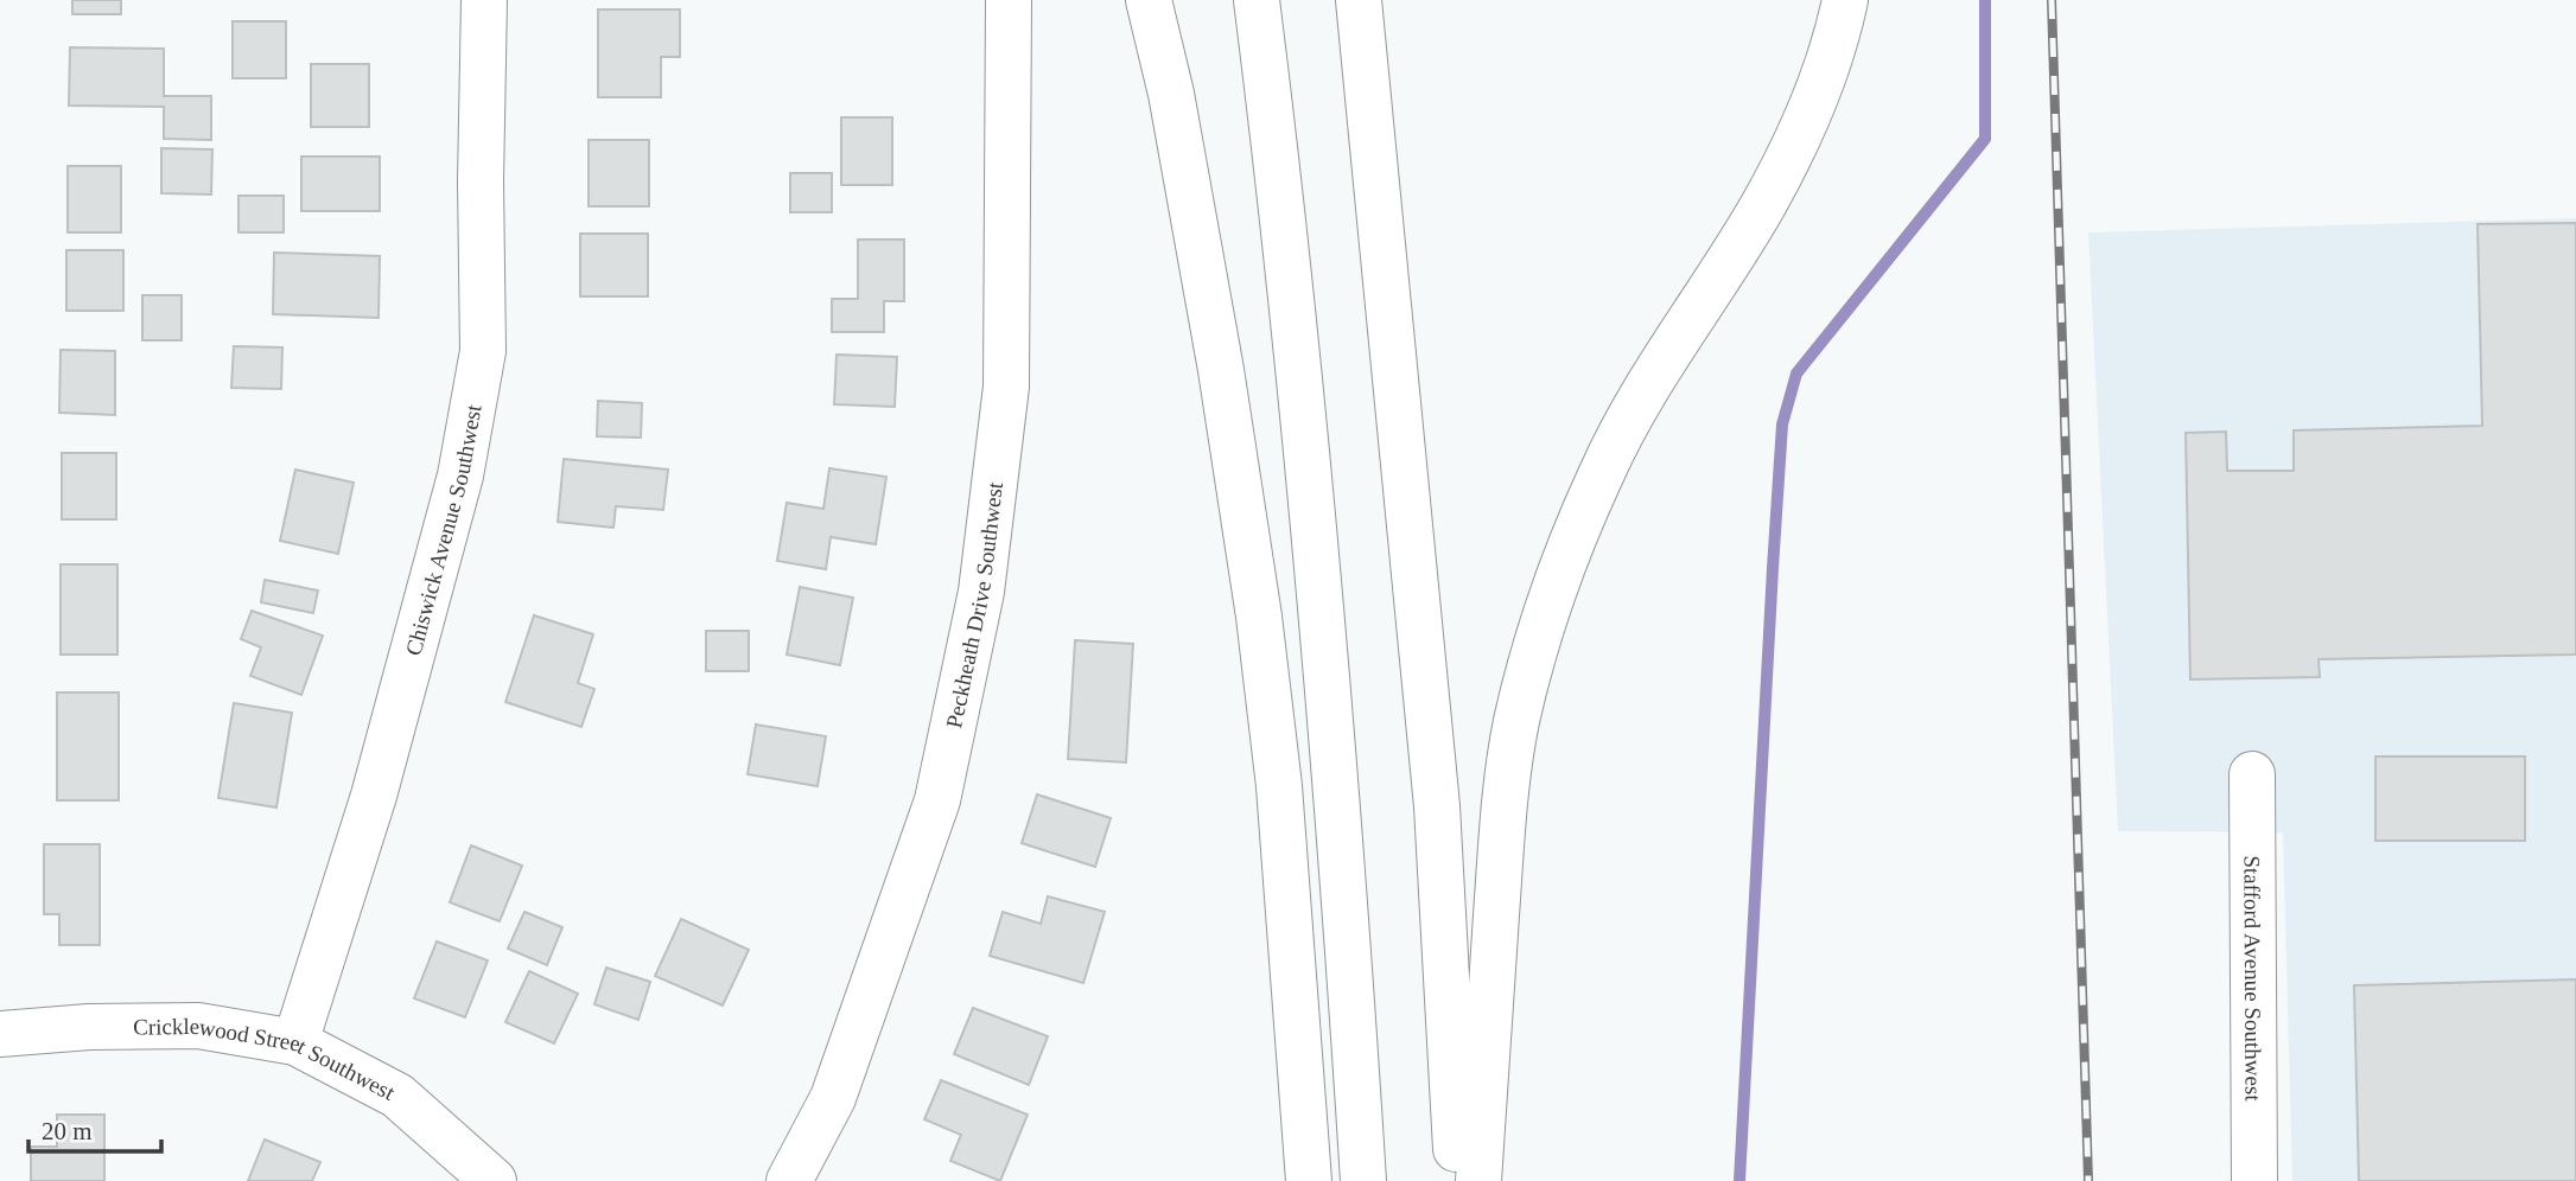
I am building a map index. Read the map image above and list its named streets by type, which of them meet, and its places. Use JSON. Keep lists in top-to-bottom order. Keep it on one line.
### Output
{"streets":{"main road":["Chiswick Avenue Southwest","Peckheath Drive Southwest","Stafford Avenue Southwest","Cricklewood Street Southwest"]},"crossings":[["Chiswick Avenue Southwest","Cricklewood Street Southwest"]],"scale_bar":"20 m"}
